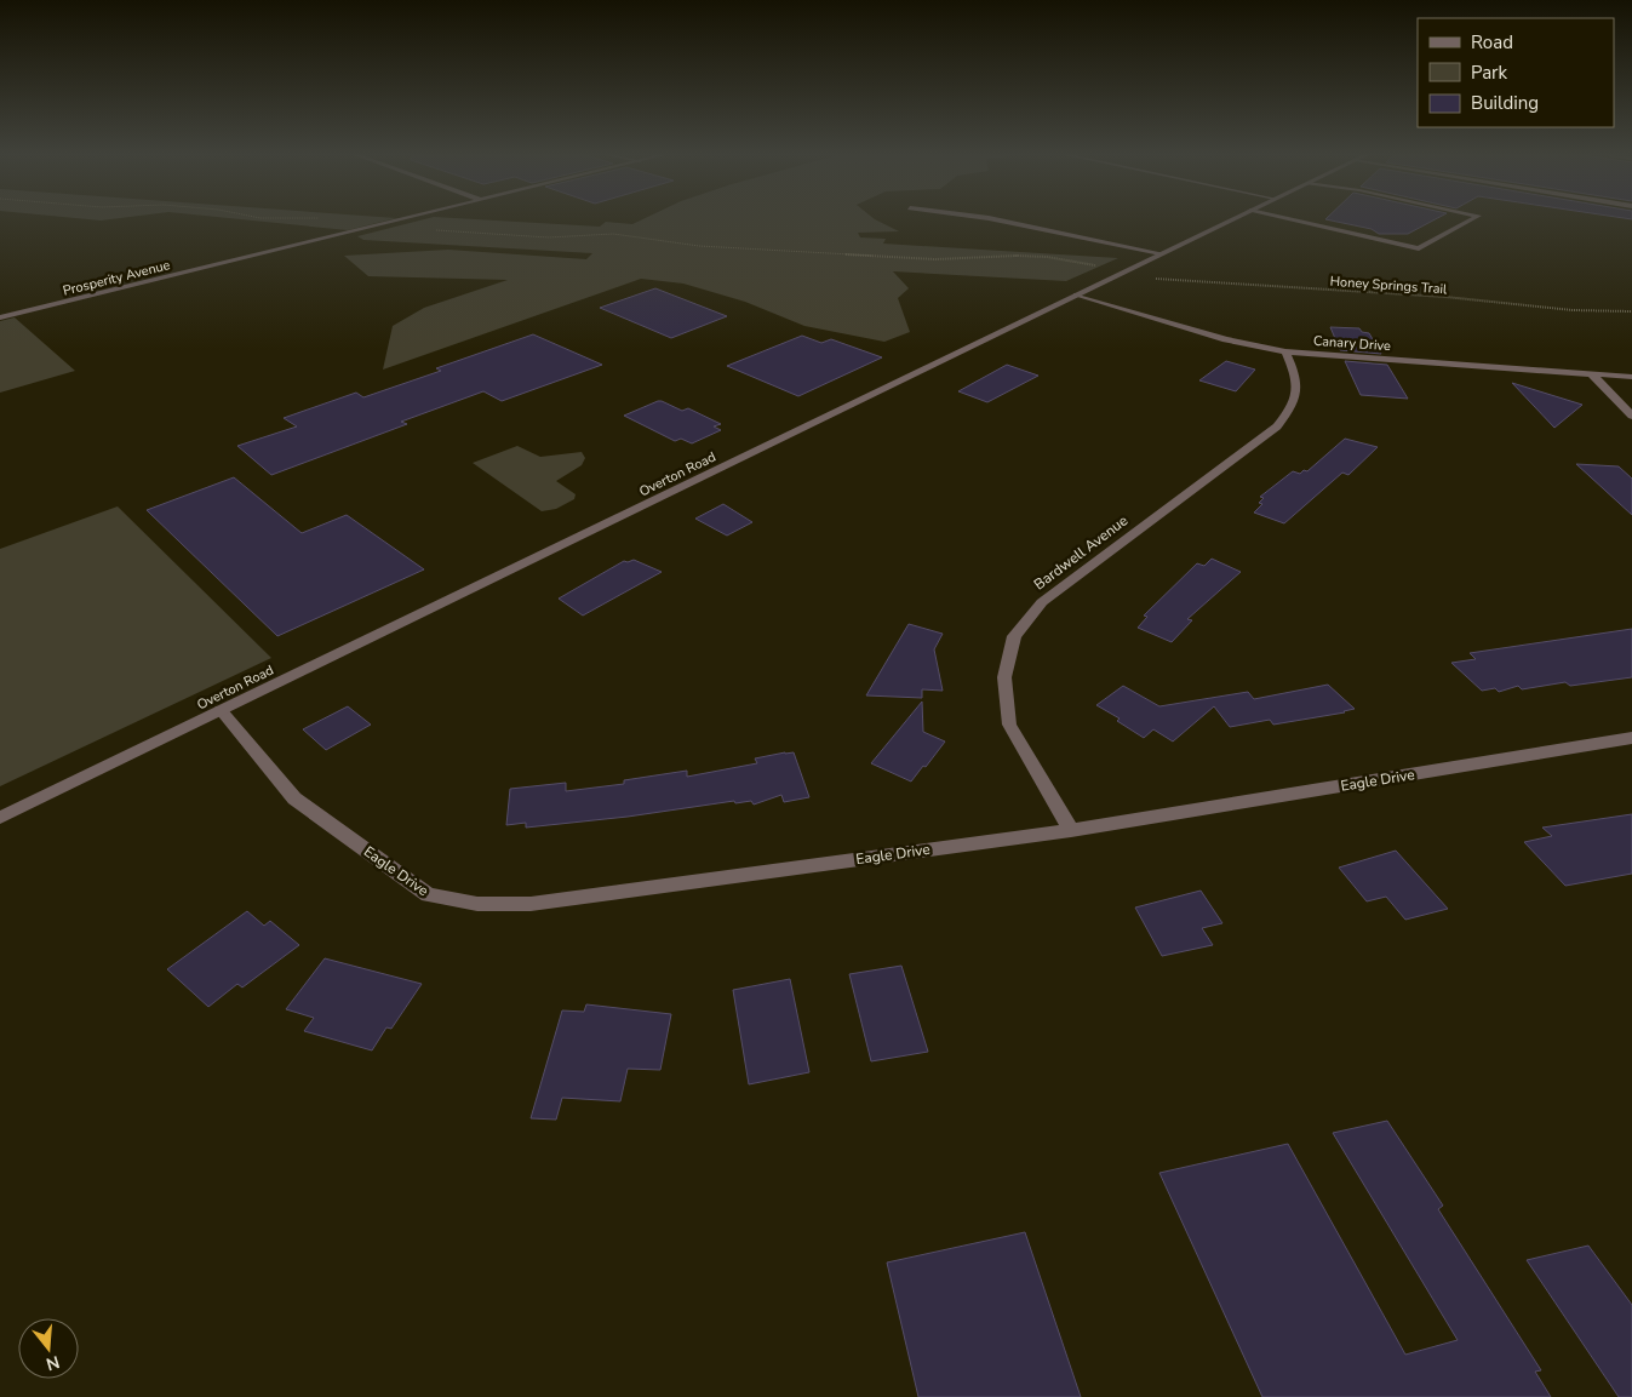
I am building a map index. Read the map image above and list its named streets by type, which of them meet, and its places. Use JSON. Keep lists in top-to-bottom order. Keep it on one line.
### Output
{"streets":{"street":["Prosperity Avenue","Canary Drive","Overton Road","Bardwell Avenue","Eagle Drive"],"path":["Honey Springs Trail"]},"crossings":[["Canary Drive","Overton Road"],["Canary Drive","Bardwell Avenue"],["Overton Road","Eagle Drive"],["Bardwell Avenue","Eagle Drive"]],"legend":["Road","Park","Building"],"north":"bottom"}
